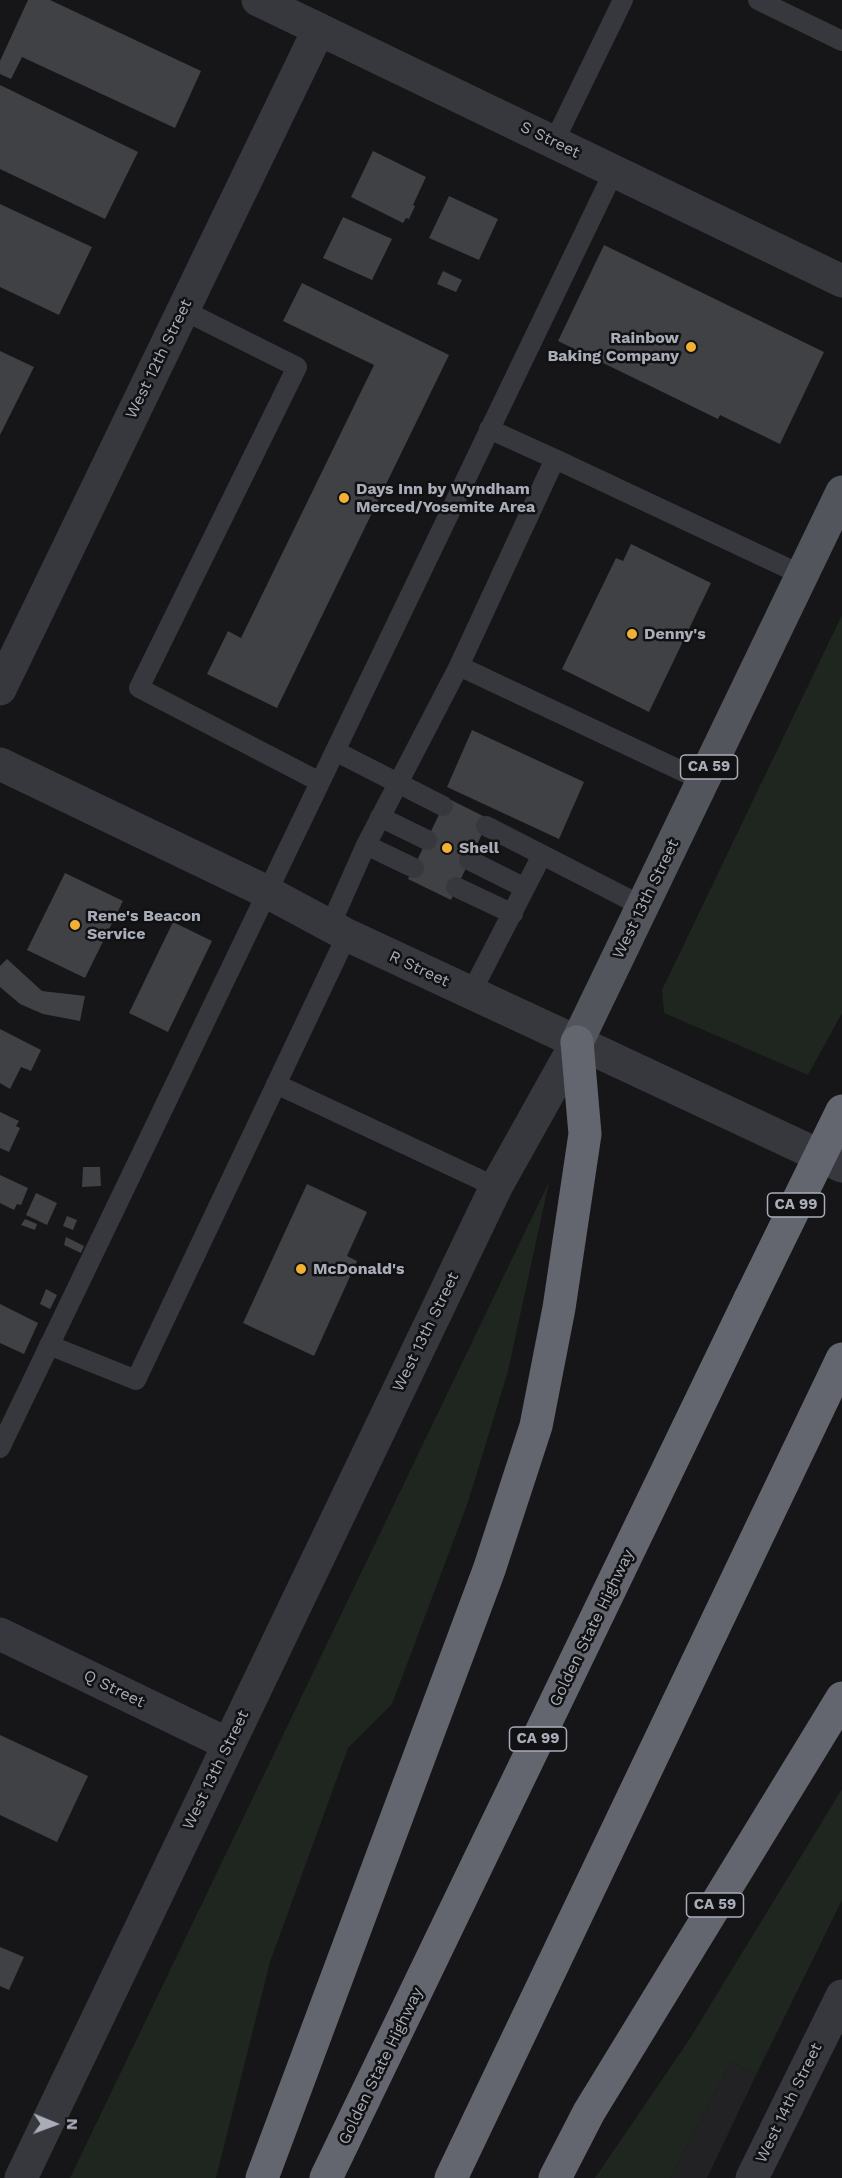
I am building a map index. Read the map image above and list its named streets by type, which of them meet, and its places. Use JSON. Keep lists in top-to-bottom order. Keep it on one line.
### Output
{"streets":{"highway":["CA 59","CA 99","Golden State Highway"],"main road":["West 13th Street"],"street":["S Street","West 12th Street","R Street","Q Street","West 14th Street"]},"crossings":[["S Street","West 12th Street"],["West 13th Street","R Street"],["West 13th Street","Q Street"]],"places":["Rainbow Baking Company","Days Inn by Wyndham Merced/Yosemite Area","Denny's","Shell","Rene's Beacon Service","McDonald's"],"north":"right"}
